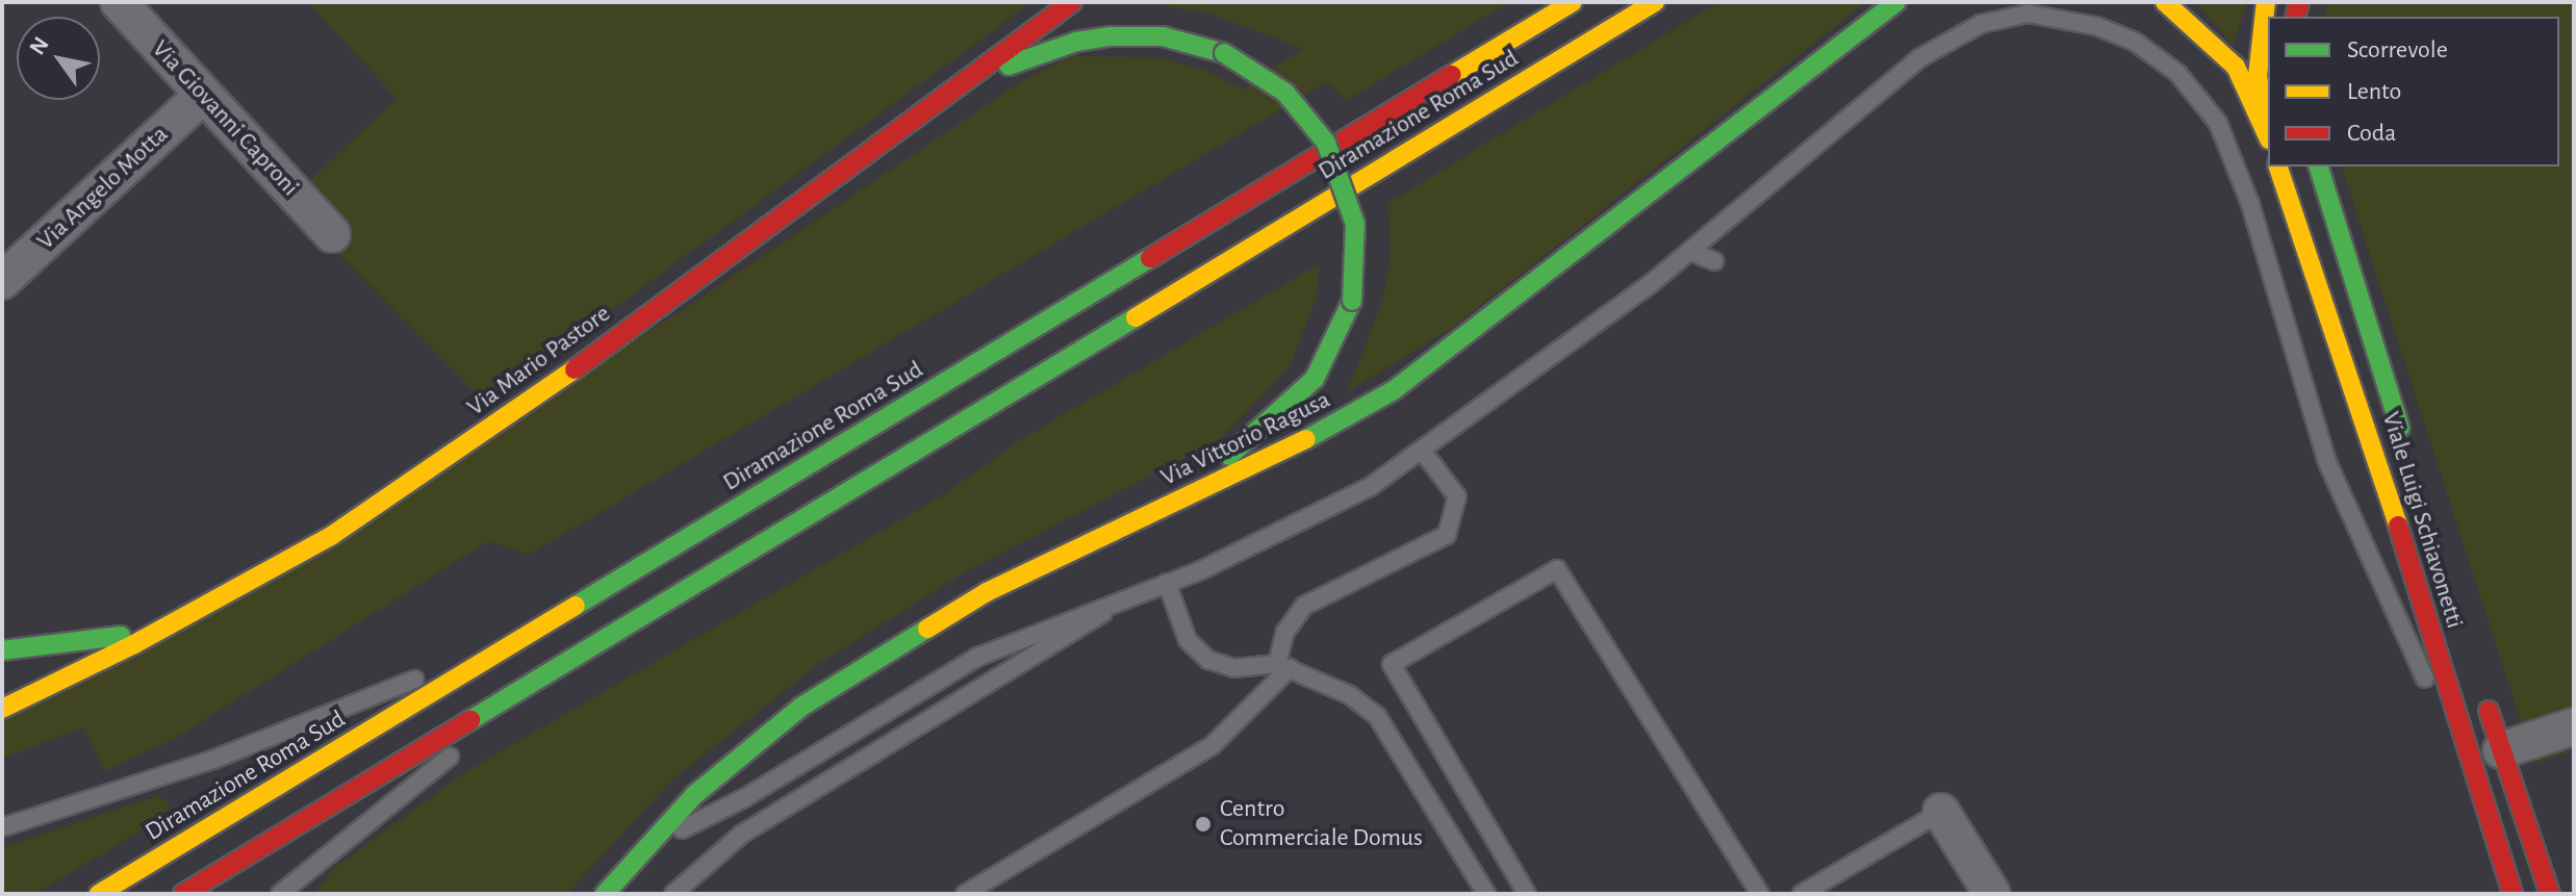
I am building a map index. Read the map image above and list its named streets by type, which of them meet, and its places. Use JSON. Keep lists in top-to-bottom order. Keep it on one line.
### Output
{"streets":{"main road":["Diramazione Roma Sud","Via Mario Pastore","Via Vittorio Ragusa","Viale Luigi Schiavonetti"],"street":["Via Giovanni Caproni","Via Angelo Motta"]},"crossings":[["Via Giovanni Caproni","Via Angelo Motta"]],"places":["Centro Commerciale Domus"],"legend":["Scorrevole","Lento","Coda"],"north":"top left"}
